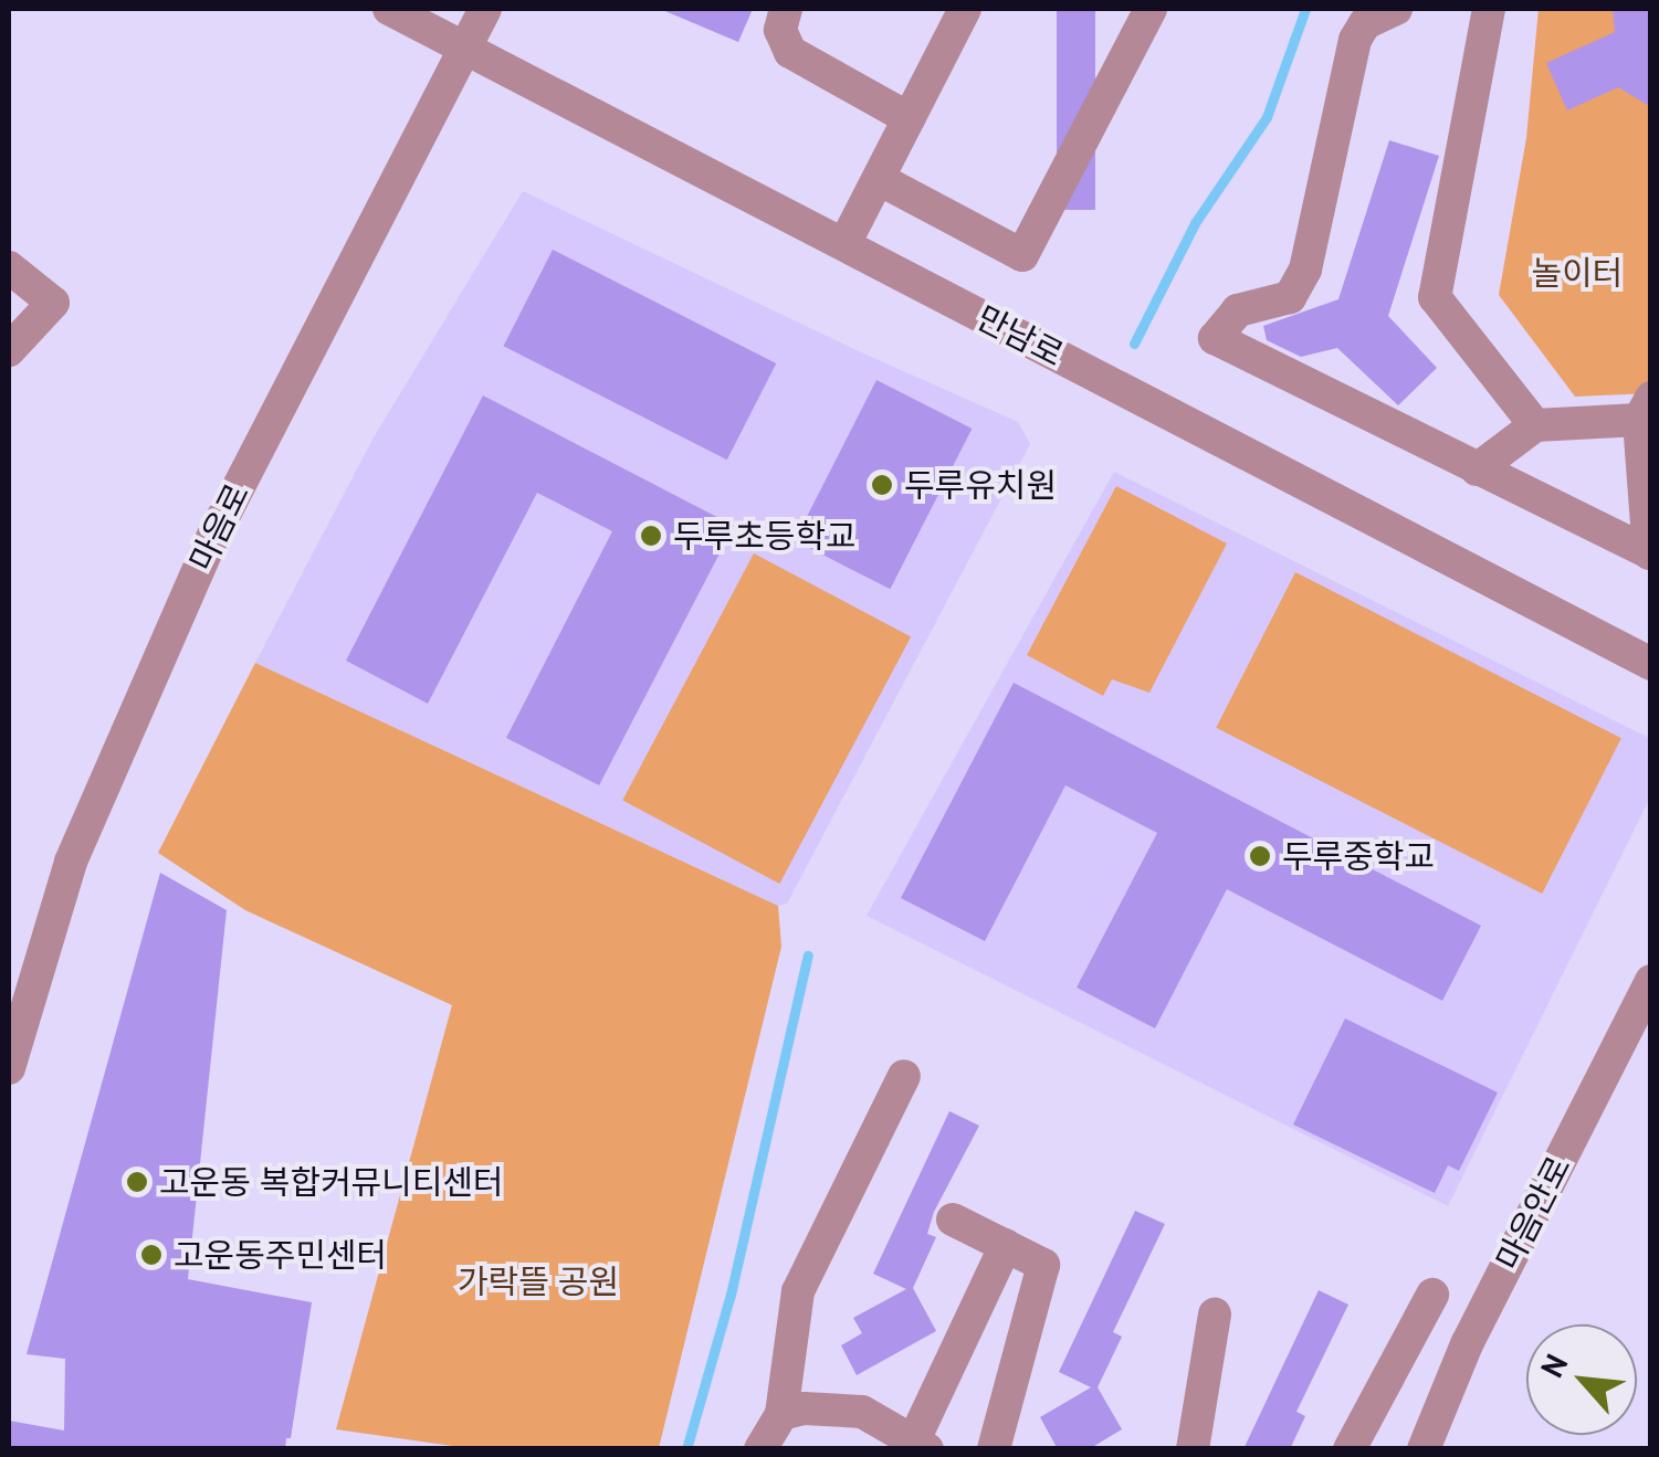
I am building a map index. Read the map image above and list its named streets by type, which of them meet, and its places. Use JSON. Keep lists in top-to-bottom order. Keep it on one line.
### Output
{"streets":{"street":["만남로","마음로","마음안로"]},"crossings":[["만남로","마음로"]],"parks":["놀이터","가락뜰 공원"],"places":["두루유치원","두루초등학교","두루중학교","고운동 복합커뮤니티센터","고운동주민센터"],"north":"top left"}
